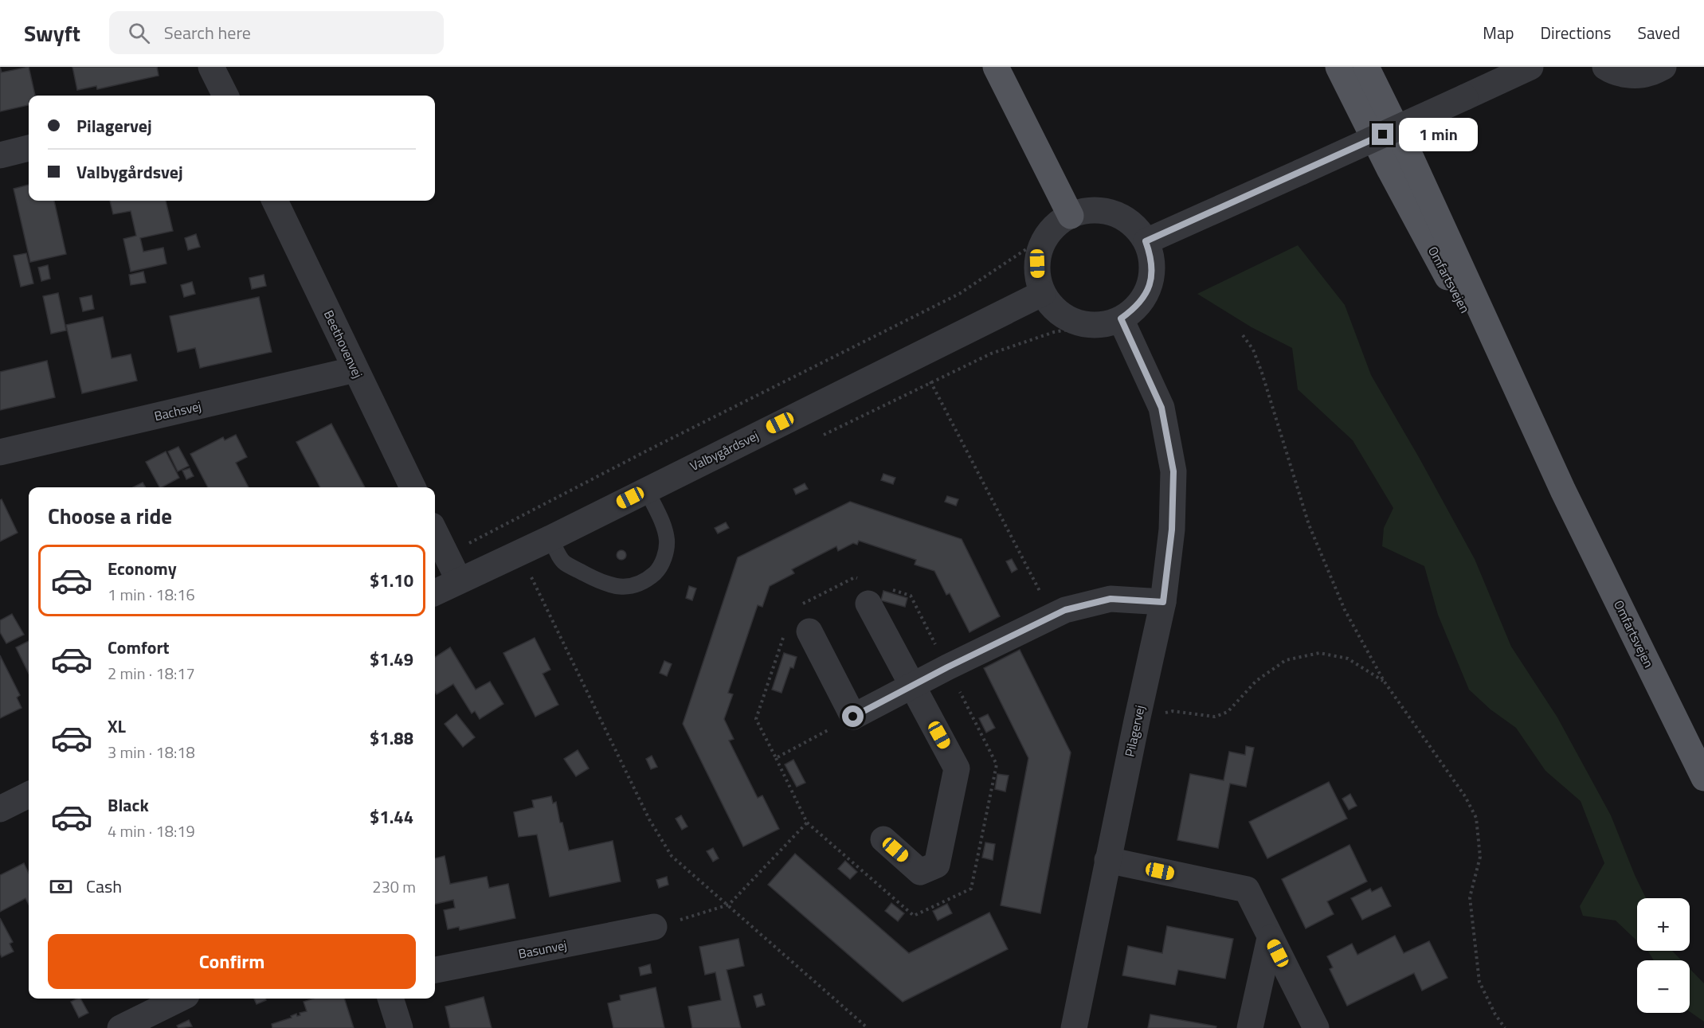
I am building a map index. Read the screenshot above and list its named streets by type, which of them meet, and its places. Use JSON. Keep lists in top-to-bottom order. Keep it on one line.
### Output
{"streets":{"main road":["Omfartsvejen"],"street":["Beethovenvej","Bachsvej","Valbygårdsvej","Pilagervej","Basunvej"]},"crossings":[["Beethovenvej","Bachsvej"],["Valbygårdsvej","Pilagervej"]],"page":{"header":"Swyft","search":"Search here","nav":["Map","Directions","Saved"],"banner":["Pilagervej","Valbygårdsvej"],"bubble":"1 min","heading":"Choose a ride","list":[{"name":"Economy","note":"1 min · 18:16","value":"$1.10"},{"name":"Comfort","note":"2 min · 18:17","value":"$1.49"},{"name":"XL","note":"3 min · 18:18","value":"$1.88"},{"name":"Black","note":"4 min · 18:19","value":"$1.44"}],"pay":["Cash","230 m"],"map_buttons":["+","−"],"buttons":"Confirm"}}
